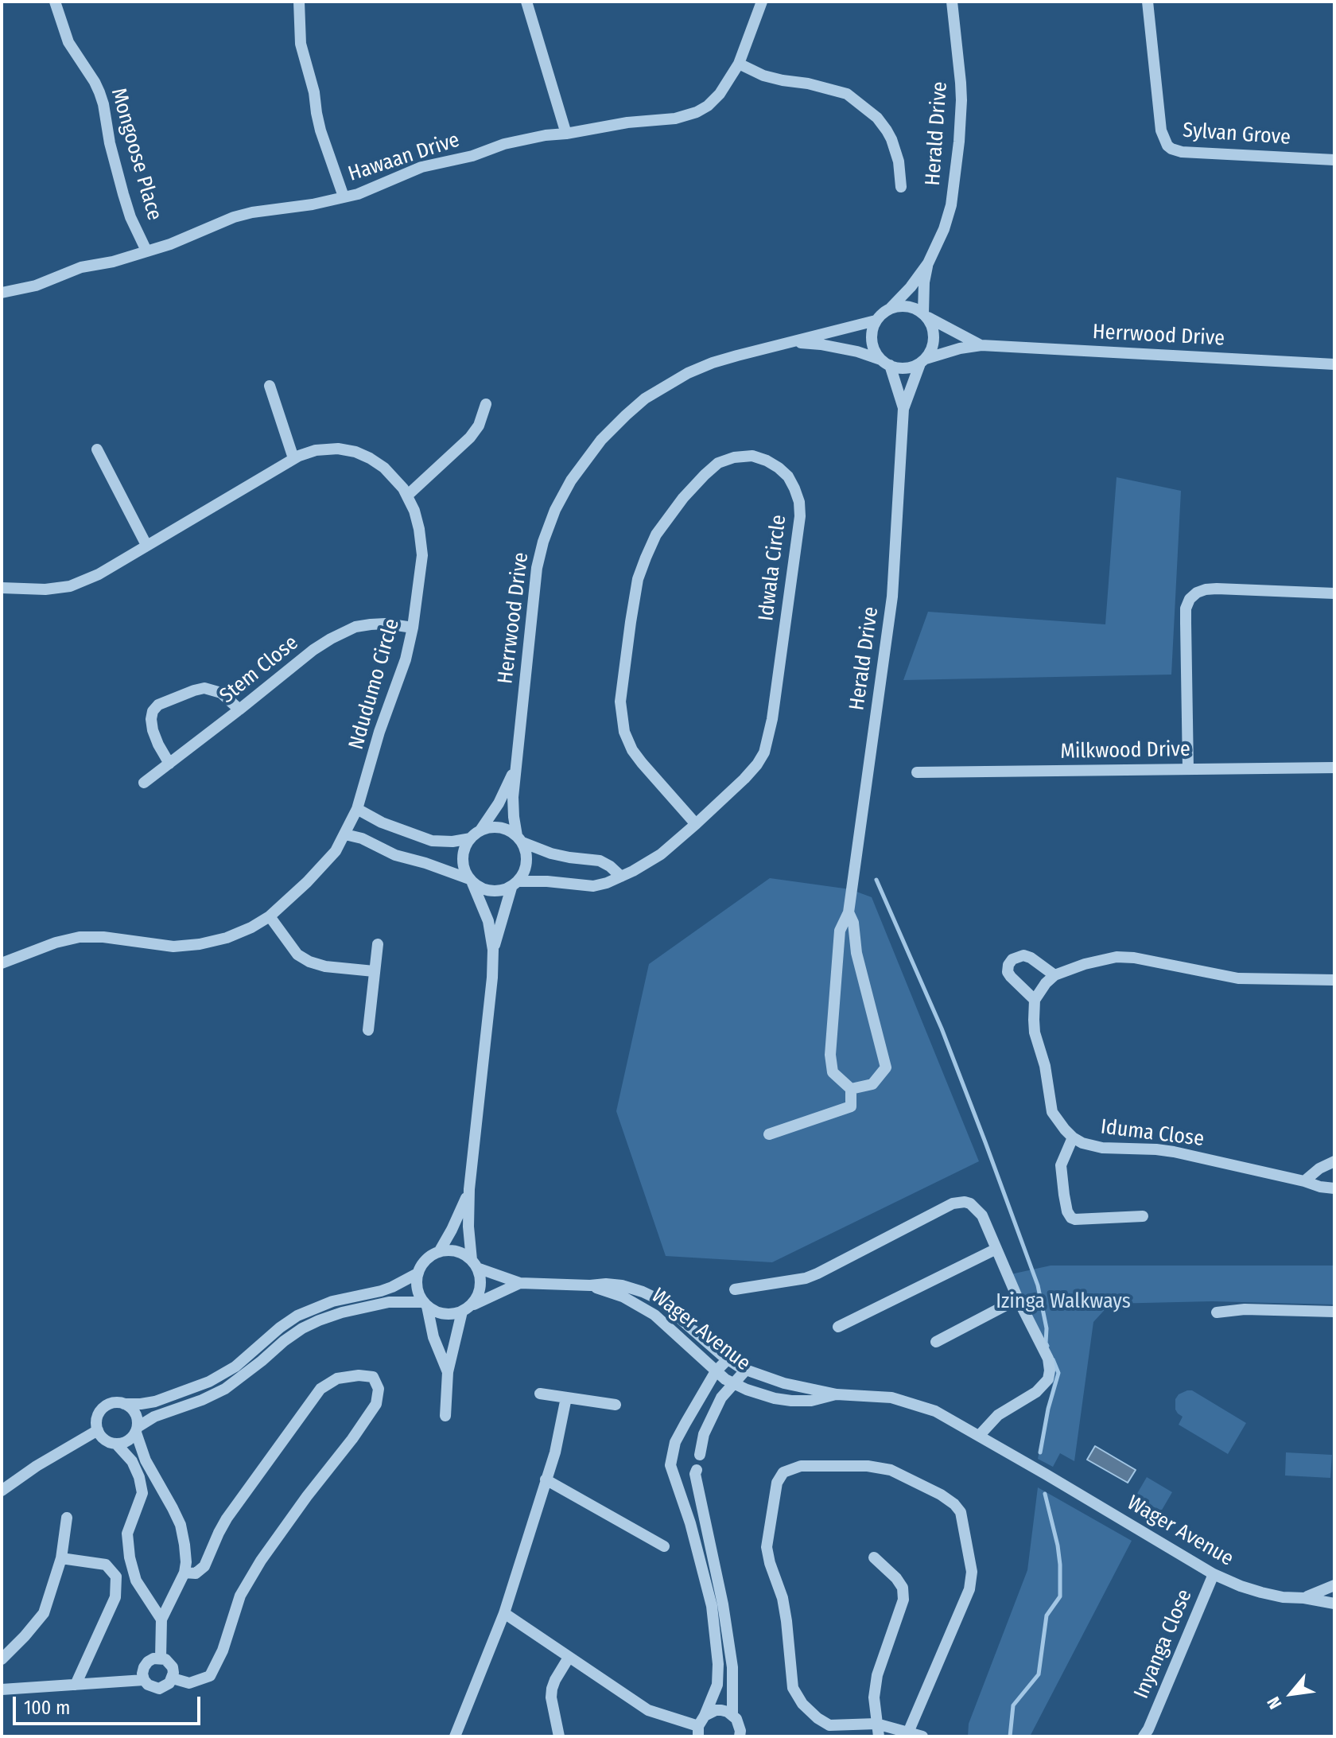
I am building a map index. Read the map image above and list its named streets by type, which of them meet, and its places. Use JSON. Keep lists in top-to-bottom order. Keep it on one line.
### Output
{"streets":{"street":["Herald Drive","Sylvan Grove","Mongoose Place","Hawaan Drive","Herrwood Drive","Idwala Circle","Stem Close","Ndudumo Circle","Milkwood Drive","Iduma Close","Wager Avenue","Inyanga Close"]},"crossings":[["Herald Drive","Herrwood Drive"],["Mongoose Place","Hawaan Drive"],["Herrwood Drive","Idwala Circle"],["Stem Close","Ndudumo Circle"],["Wager Avenue","Inyanga Close"]],"parks":["Izinga Walkways"],"scale_bar":"100 m","north":"bottom left"}
